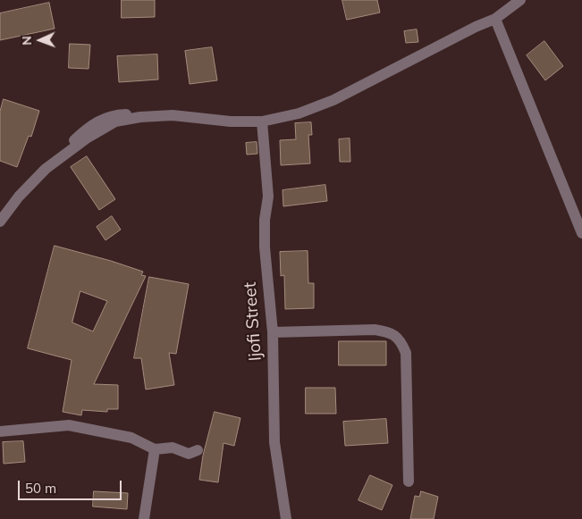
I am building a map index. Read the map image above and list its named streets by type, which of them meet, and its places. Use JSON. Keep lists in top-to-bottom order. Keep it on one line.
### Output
{"streets":{"street":["Ijofi Street"]},"scale_bar":"50 m","north":"left"}
